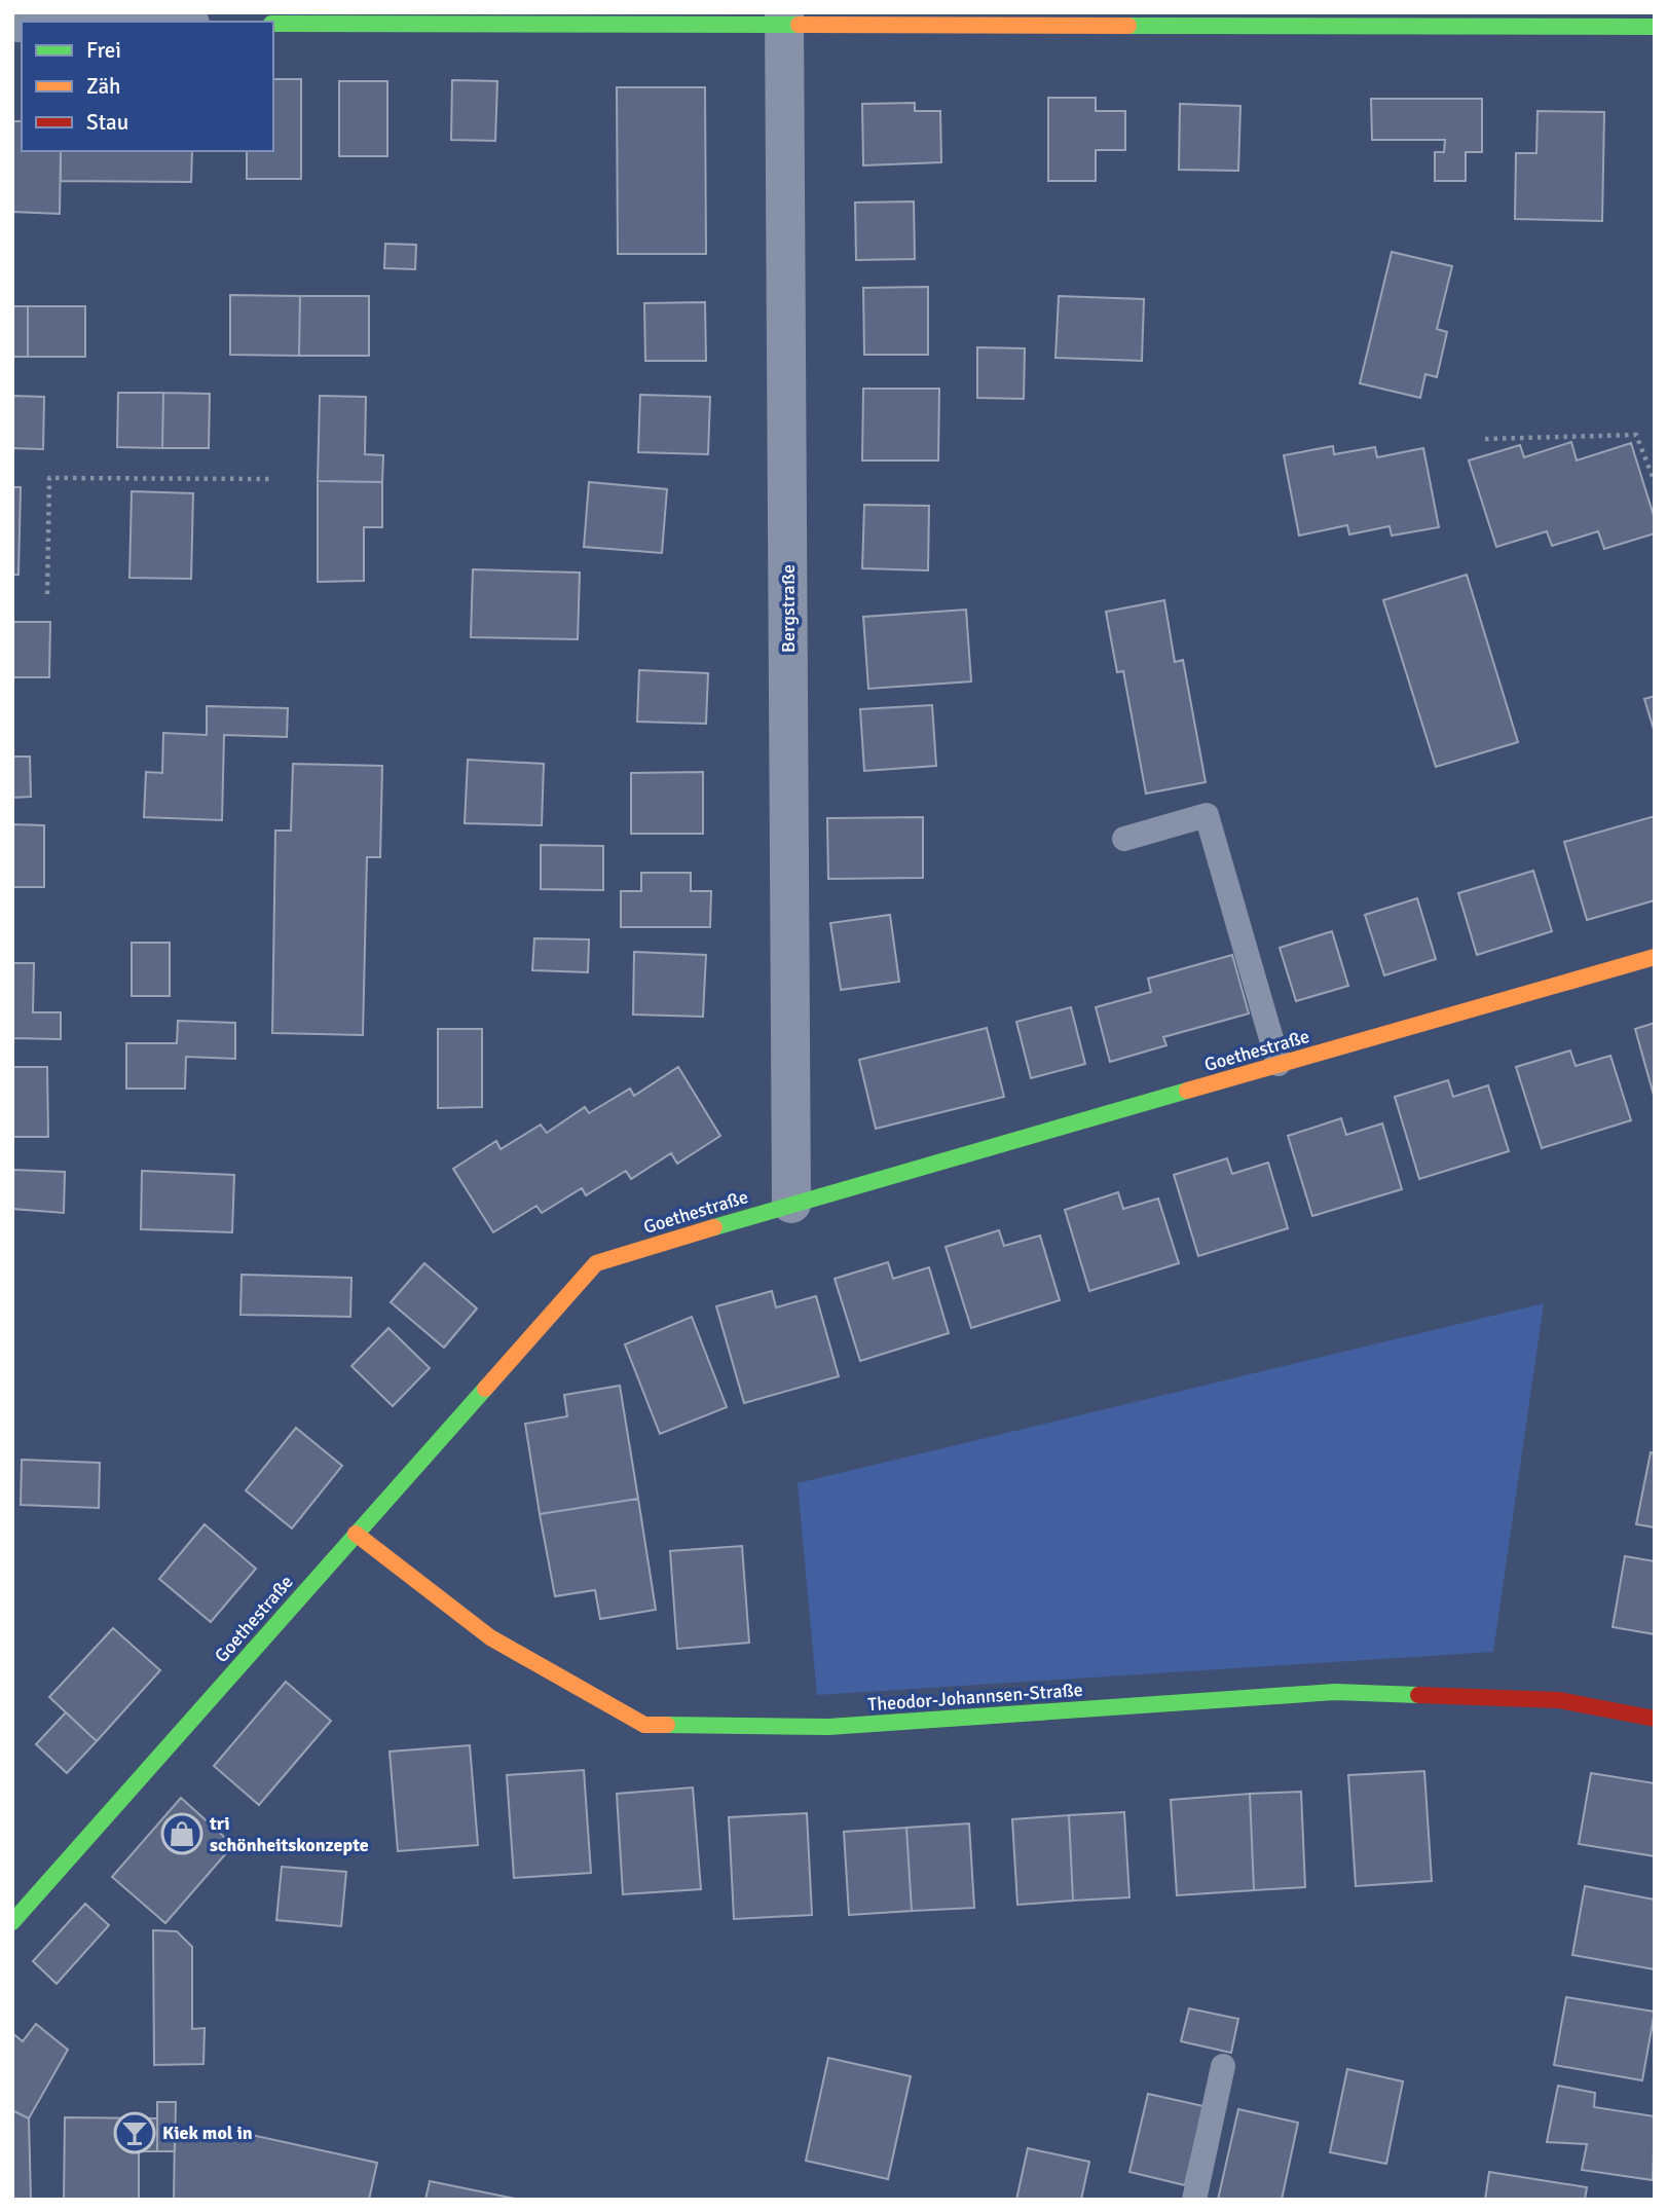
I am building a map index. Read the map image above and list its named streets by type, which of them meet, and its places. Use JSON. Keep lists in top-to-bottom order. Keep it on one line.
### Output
{"streets":{"street":["Bergstraße","Goethestraße","Theodor-Johannsen-Straße"]},"crossings":[["Bergstraße","Goethestraße"],["Goethestraße","Theodor-Johannsen-Straße"]],"places":{"shop":["tri schönheitskonzepte"],"bar":["Kiek mol in"]},"legend":["Frei","Zäh","Stau"]}
